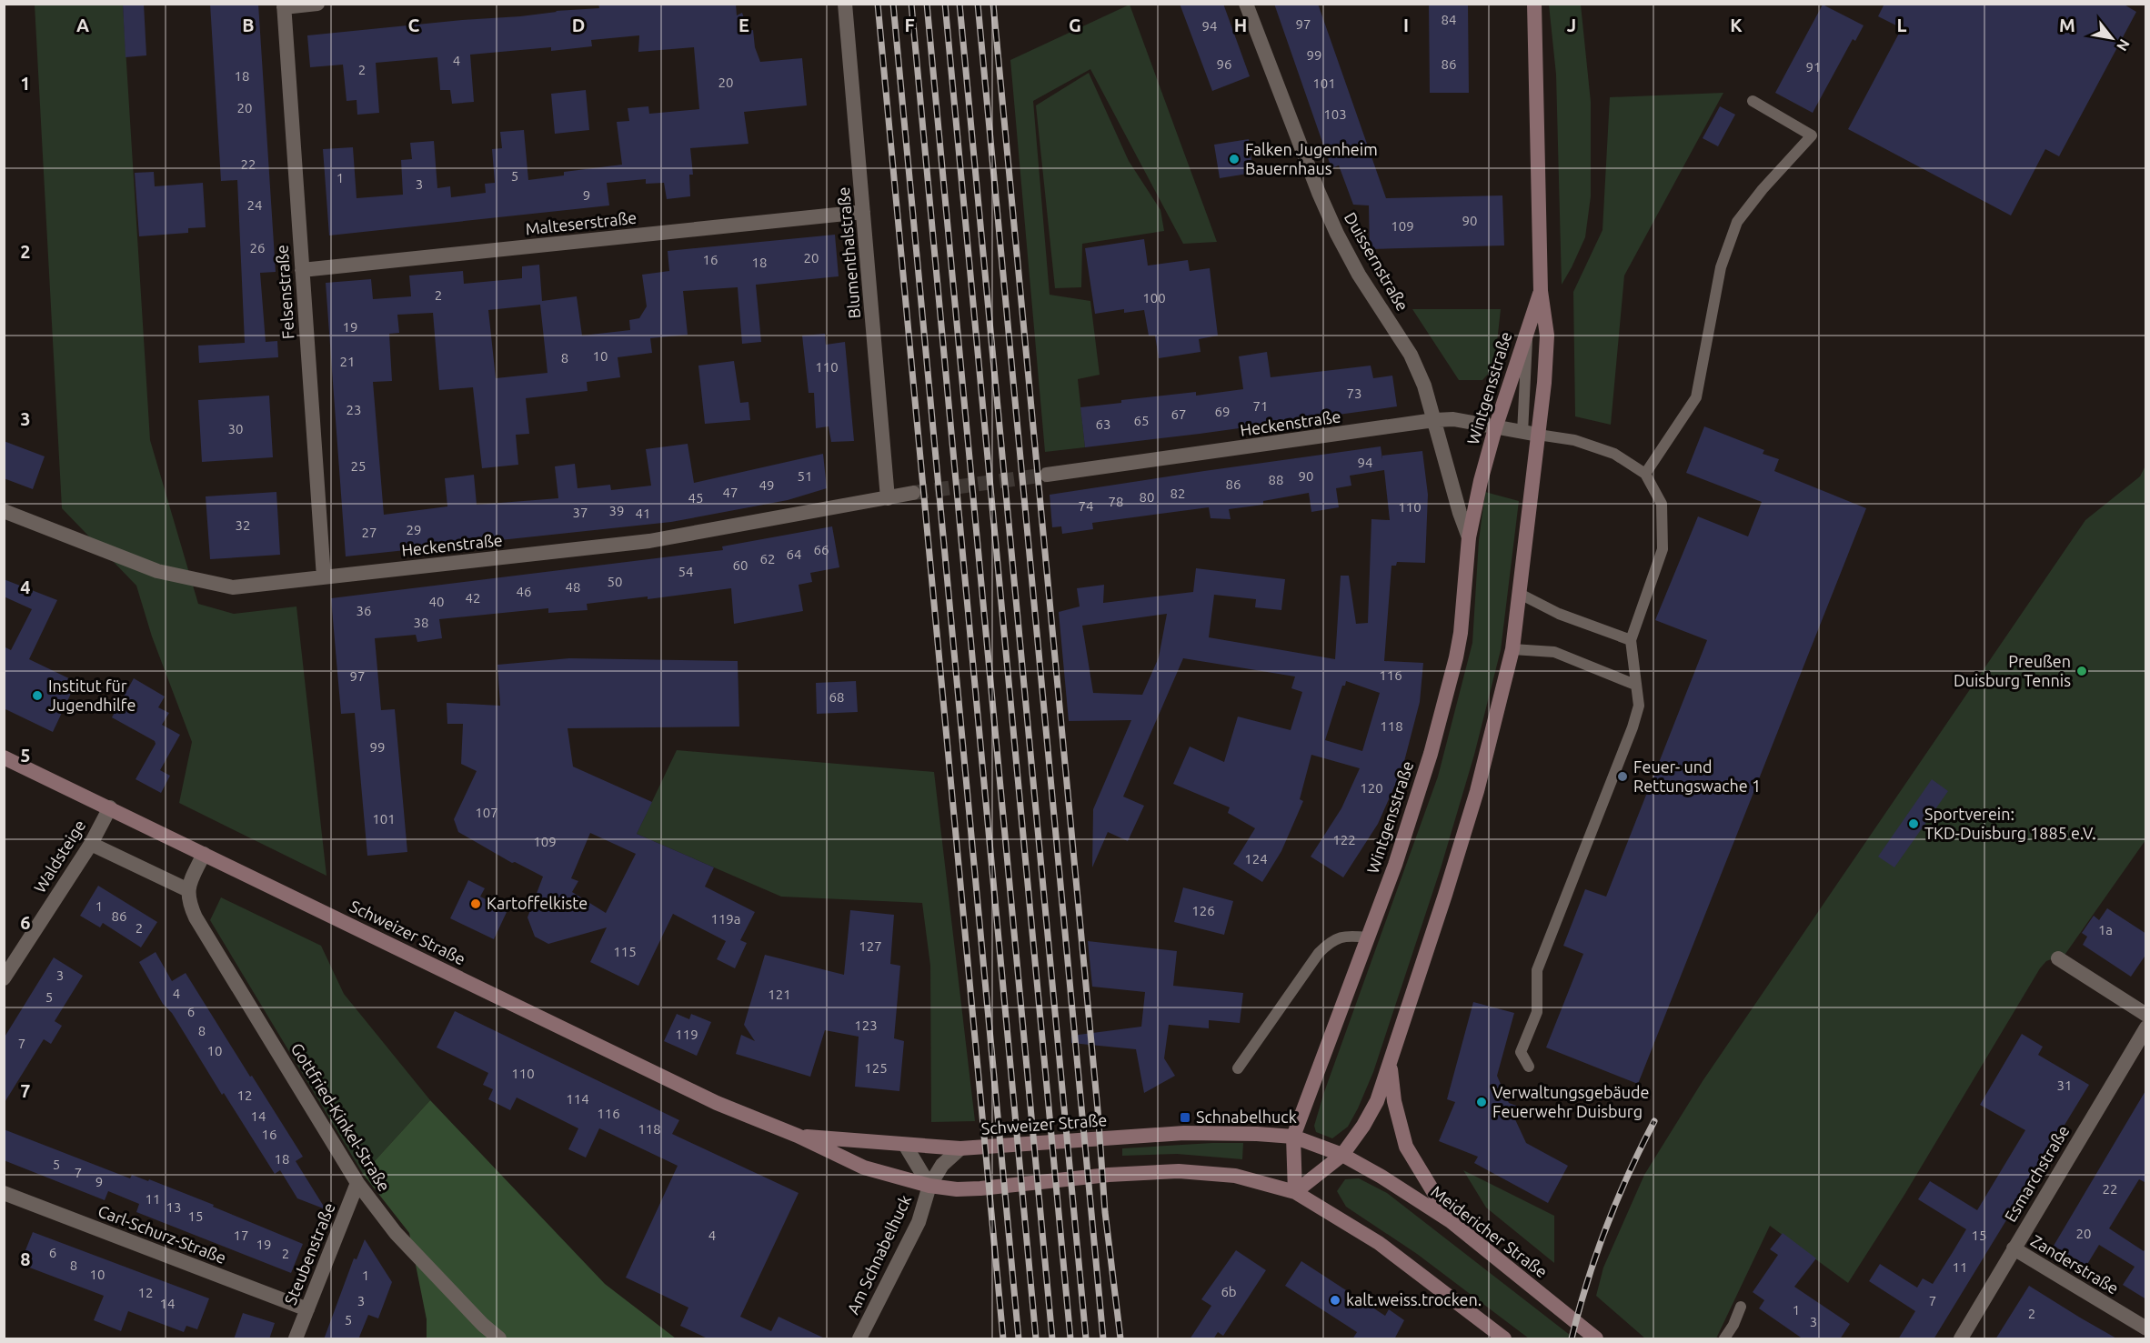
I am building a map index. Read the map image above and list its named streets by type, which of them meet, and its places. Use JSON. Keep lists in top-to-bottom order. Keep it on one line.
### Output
{"streets":{"main road":["Wintgensstraße","Schweizer Straße","Meidericher Straße"],"street":["Malteserstraße","Blumenthalstraße","Duissernstraße","Felsenstraße","Heckenstraße","Waldsteige","Gottfried-Kinkel-Straße","Esmarchstraße","Carl-Schurz-Straße","Steubenstraße","Am Schnabelhuck","Zanderstraße"]},"crossings":[["Malteserstraße","Blumenthalstraße"],["Malteserstraße","Felsenstraße"],["Blumenthalstraße","Heckenstraße"],["Duissernstraße","Wintgensstraße"],["Duissernstraße","Heckenstraße"],["Felsenstraße","Heckenstraße"],["Wintgensstraße","Heckenstraße"],["Wintgensstraße","Schweizer Straße"],["Wintgensstraße","Meidericher Straße"],["Waldsteige","Schweizer Straße"],["Schweizer Straße","Meidericher Straße"],["Schweizer Straße","Am Schnabelhuck"],["Gottfried-Kinkel-Straße","Steubenstraße"],["Esmarchstraße","Zanderstraße"],["Carl-Schurz-Straße","Steubenstraße"]],"places":{"other":["Falken Jugenheim Bauernhaus","Preußen Duisburg Tennis","Institut für Jugendhilfe","Feuer- und Rettungswache 1","Sportverein: TKD-Duisburg 1885 e.V.","Kartoffelkiste","Verwaltungsgebäude Feuerwehr Duisburg","kalt.weiss.trocken."],"transit":["Schnabelhuck"]},"house_numbers":["84","97","94","99","4","96","86","91","2","18","20","101","20","103","22","5","1","3","9","24","90","109","26","20","16","18","2","100","19","10","8","21","110","73","71","23","69","67","65","63","30","94","25","51","90","88","86","49","47","82","80","45","78","74","110","39","37","41","32","29","27","66","64","62","60","54","50","48","46","42","40","36","38","116","97","68","118","99","120","107","101","122","109","124","1","126","86","119a","2","1a","127","115","3","4","121","5","6","123","8","119","7","10","125","110","31","12","114","116","14","118","16","18","5","7","9","22","11","13","15","20","17","4","15","19","6","2","8","11","10","1","6b","12","3","7","14","1","2","5","3"],"north":"bottom right","grid":{"columns":["A","B","C","D","E","F","G","H","I","J","K","L","M"],"rows":["1","2","3","4","5","6","7","8"]}}
